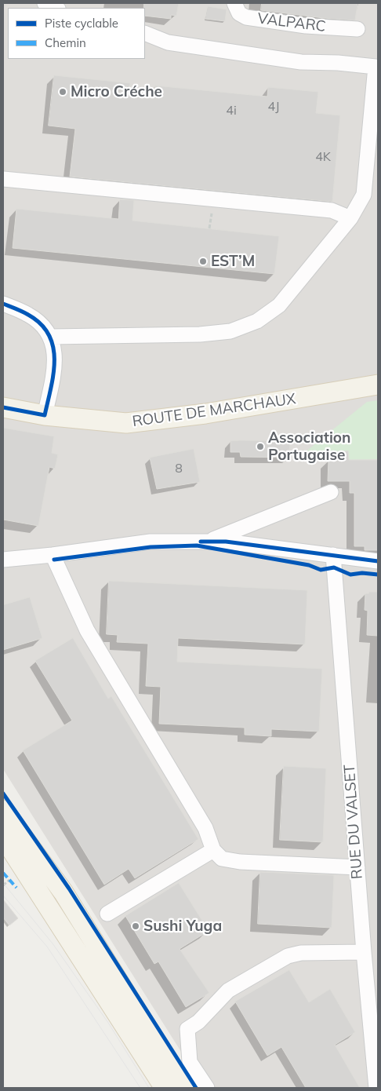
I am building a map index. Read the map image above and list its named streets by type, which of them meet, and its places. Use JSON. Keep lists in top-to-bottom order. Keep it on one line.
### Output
{"streets":{"main road":["ROUTE DE MARCHAUX"],"street":["VALPARC","RUE DU VALSET"]},"places":["Micro Créche","EST’M","Association Portugaise","Sushi Yuga"],"house_numbers":["4J","4i","4K","8"],"legend":["Piste cyclable","Chemin"]}
